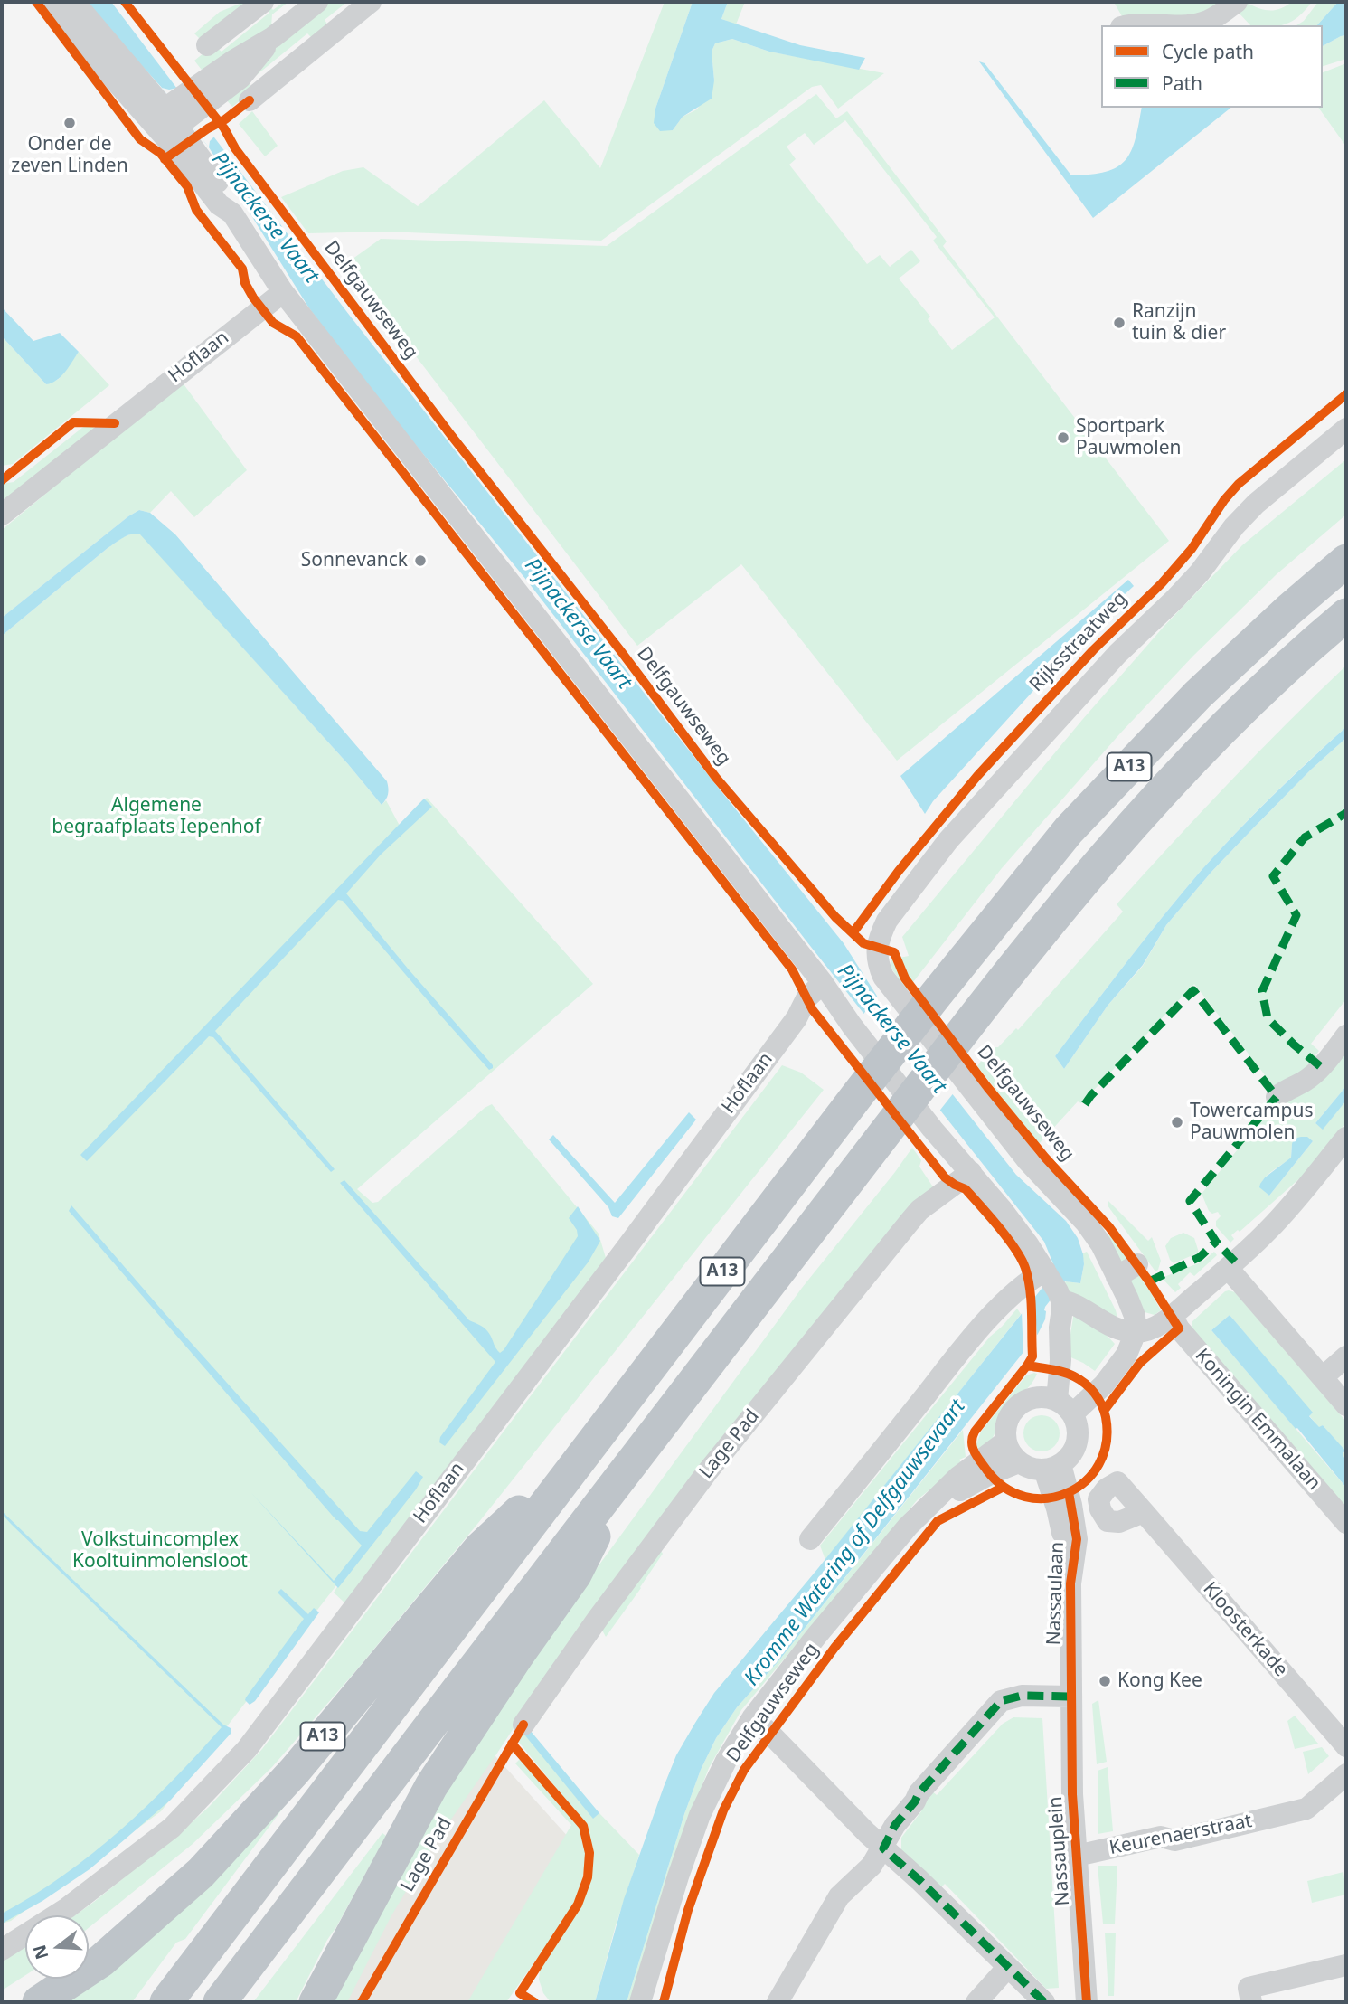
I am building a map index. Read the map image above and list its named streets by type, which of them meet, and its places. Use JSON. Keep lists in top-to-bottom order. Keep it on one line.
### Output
{"streets":{"highway":["A13"],"street":["Delfgauwseweg","Hoflaan","Rijksstraatweg","Koningin Emmalaan","Lage Pad","Nassaulaan","Kloosterkade","Keurenaerstraat","Nassauplein"]},"crossings":[["Delfgauwseweg","Rijksstraatweg"],["Delfgauwseweg","Nassaulaan"],["Nassaulaan","Nassauplein"],["Keurenaerstraat","Nassauplein"]],"water":["Pijnackerse Vaart","Kromme Watering of Delfgauwsevaart"],"parks":["Algemene begraafplaats Iepenhof","Volkstuincomplex Kooltuinmolensloot"],"places":["Onder de zeven Linden","Ranzijn tuin & dier","Sportpark Pauwmolen","Sonnevanck","Towercampus Pauwmolen","Kong Kee"],"legend":["Cycle path","Path"],"north":"left"}
